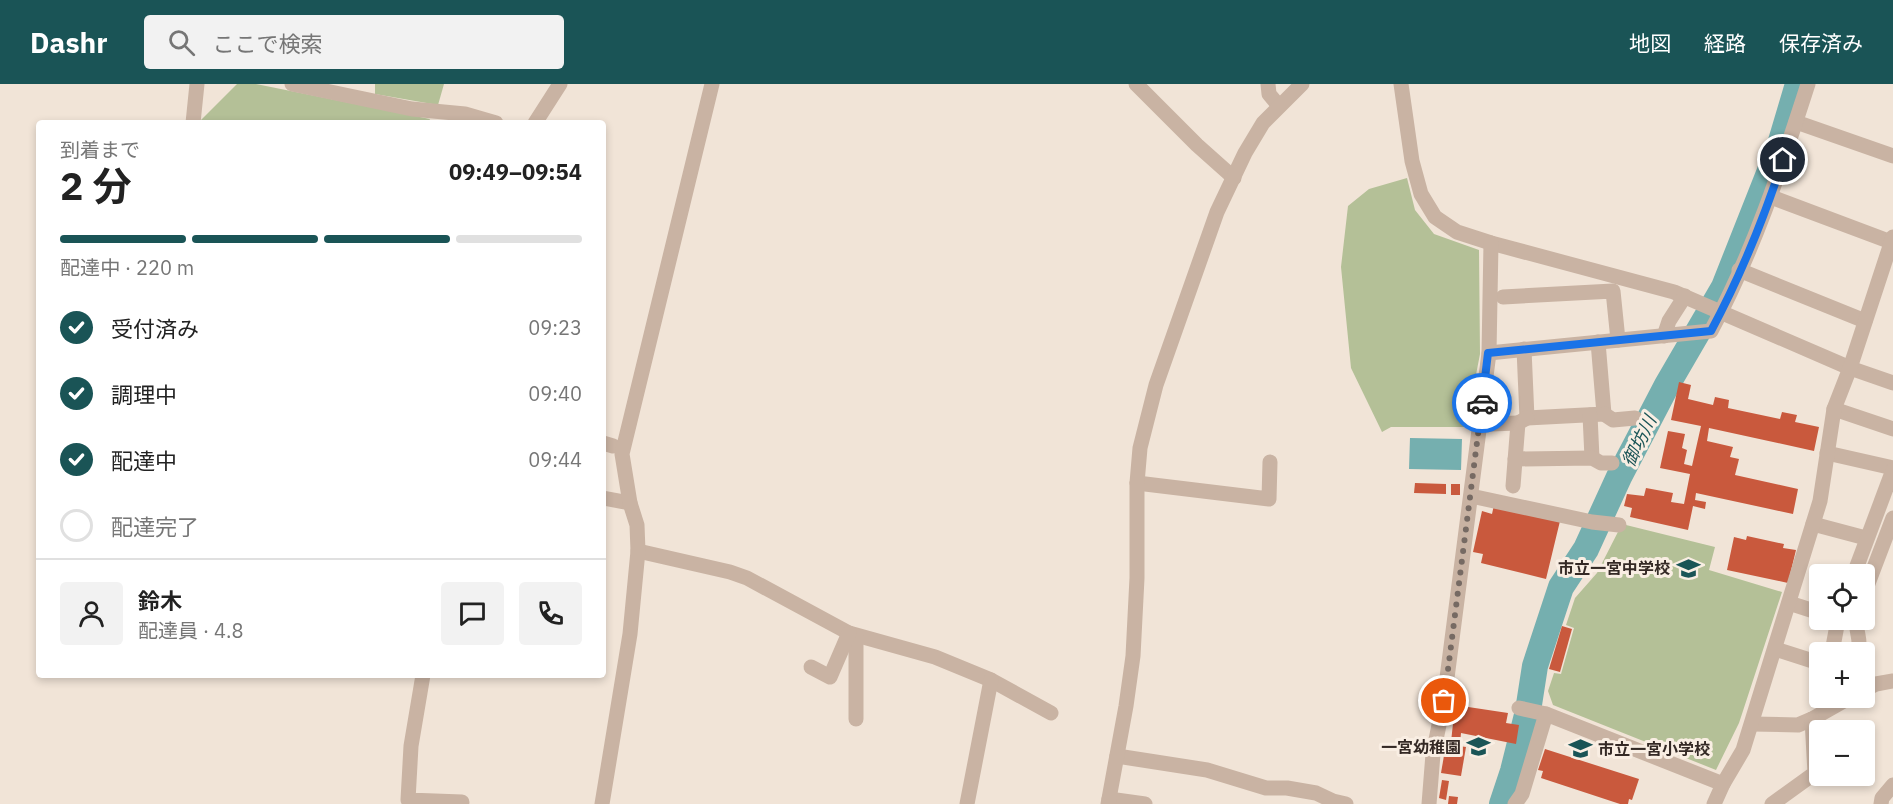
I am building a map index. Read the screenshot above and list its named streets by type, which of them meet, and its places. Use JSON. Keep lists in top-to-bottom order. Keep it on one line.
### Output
{"water":["御坊川"],"places":{"school or university":["市立一宮中学校","一宮幼稚園","市立一宮小学校"]},"page":{"header":"Dashr","search":"ここで検索","nav":["地図","経路","保存済み"],"heading":["2 分","到着まで","09:49–09:54"],"panel":["鈴木","配達員 · 4.8"],"bar":"配達中 · 220 m","list":[["受付済み","09:23"],["調理中","09:40"],["配達中","09:44"],"配達完了"],"map_buttons":["+","−"]}}
